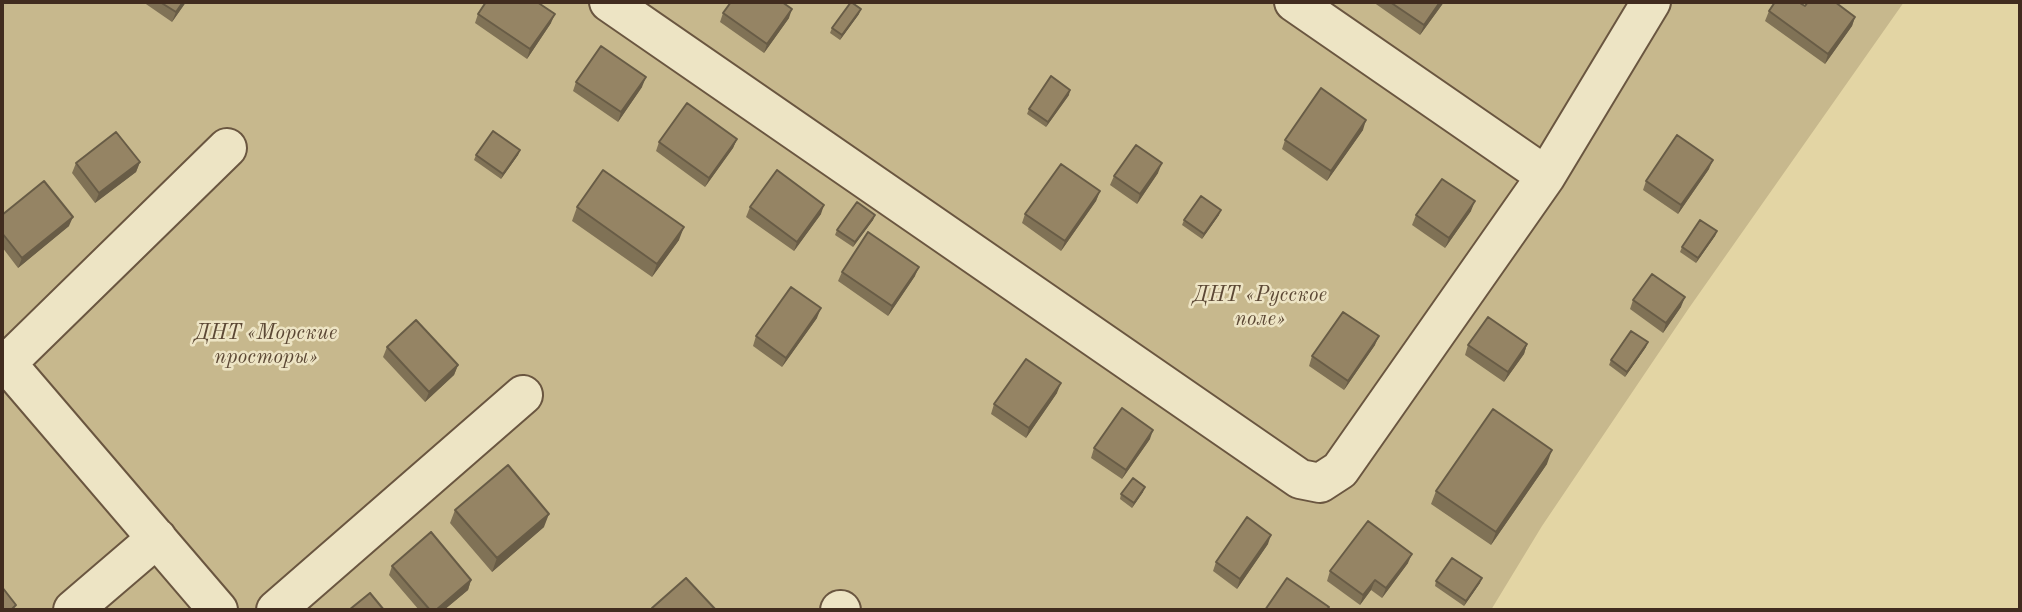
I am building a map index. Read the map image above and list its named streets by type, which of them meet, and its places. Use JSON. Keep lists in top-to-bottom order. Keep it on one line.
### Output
{"parks":["ДНТ «Русское поле»","ДНТ «Морские просторы»"]}
